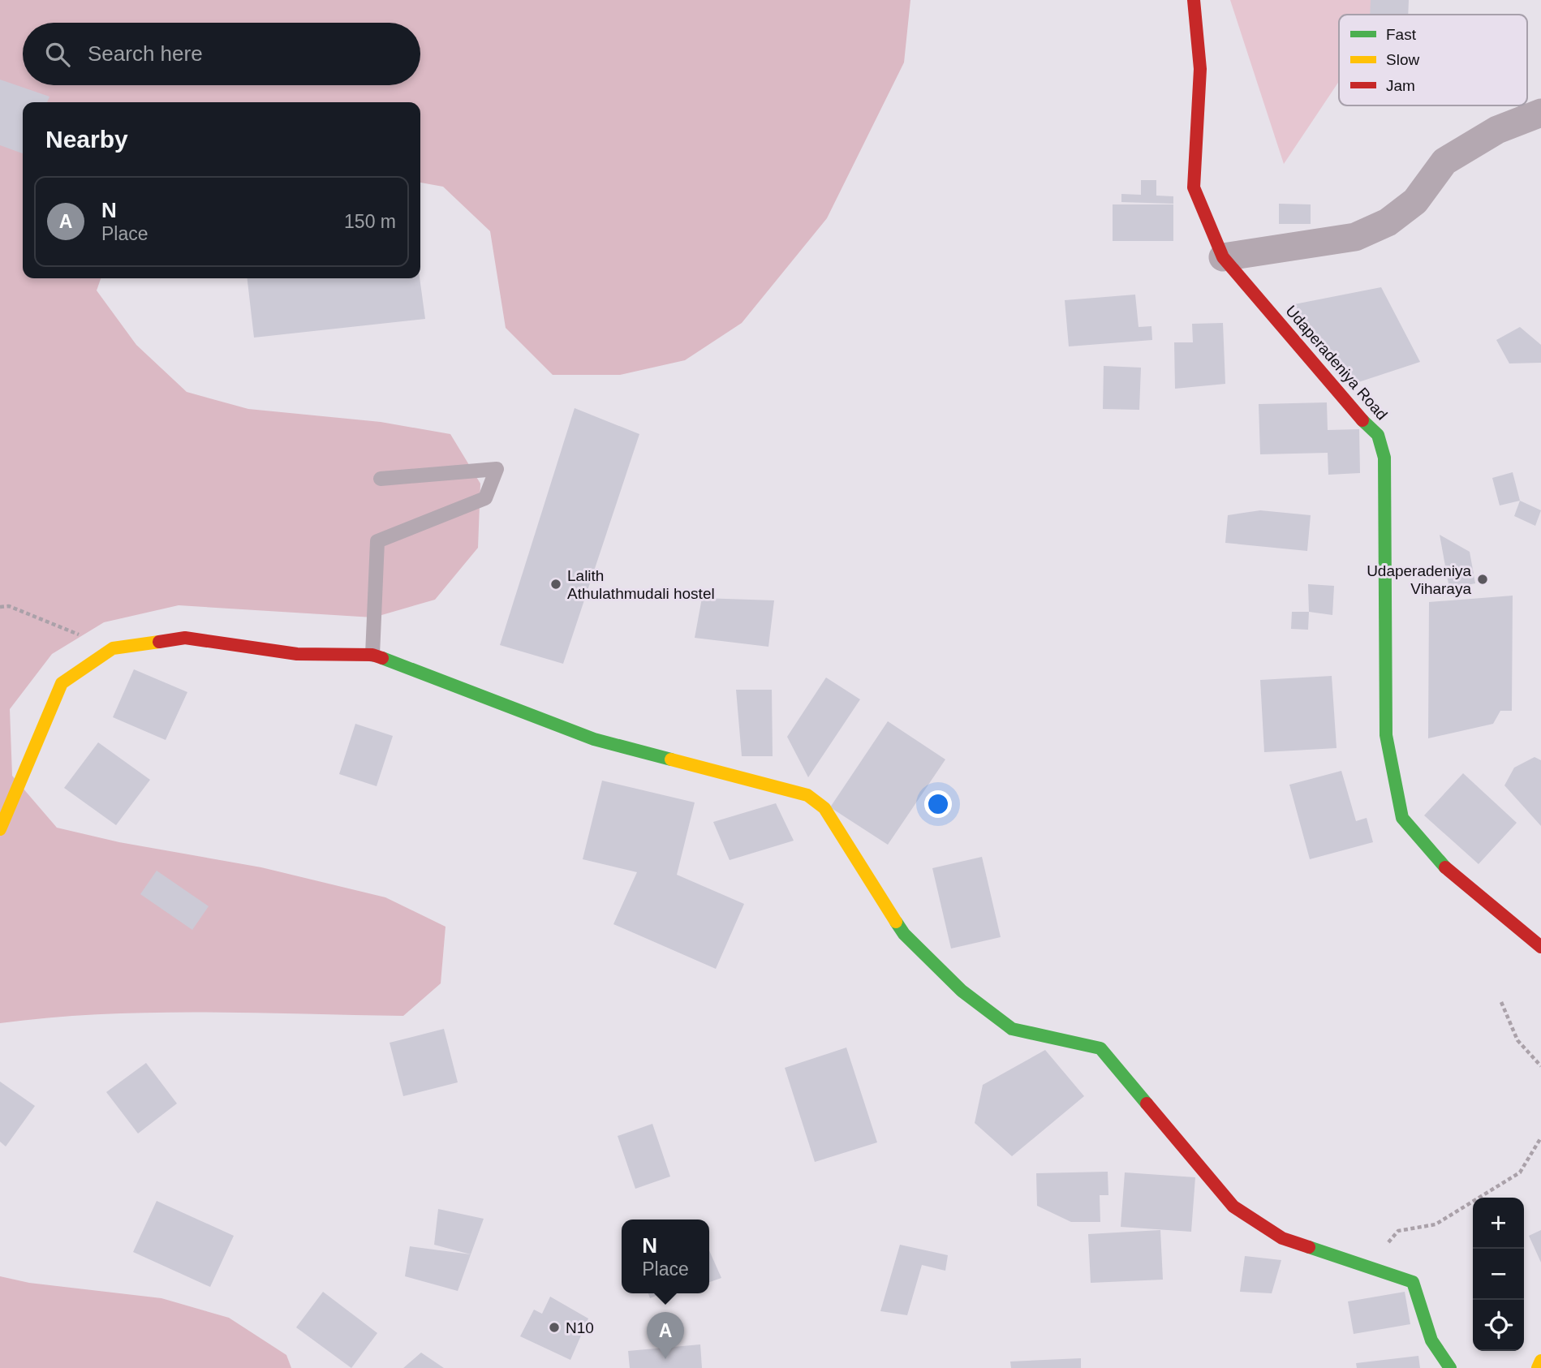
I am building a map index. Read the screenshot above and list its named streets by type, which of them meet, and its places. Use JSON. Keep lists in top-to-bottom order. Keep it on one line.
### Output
{"streets":{"street":["Udaperadeniya Road"]},"places":["Udaperadeniya Viharaya","Lalith Athulathmudali hostel","N10"],"legend":["Fast","Slow","Jam"],"page":{"search":"Search here","heading":"Nearby","list":[{"mark":"A","name":"N","note":"Place","value":"150 m"}],"map_buttons":["+","−"],"popup":["N","Place"],"pins":"A"}}
